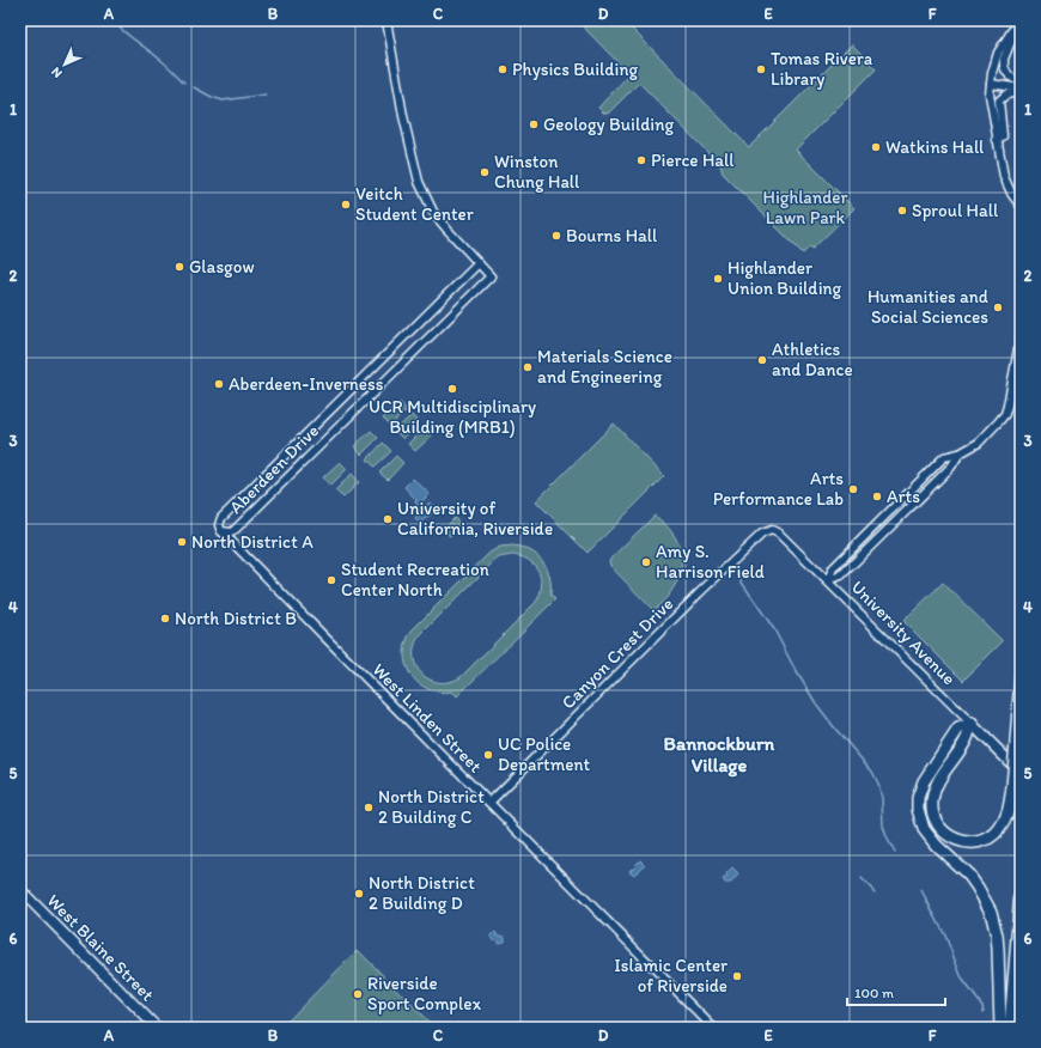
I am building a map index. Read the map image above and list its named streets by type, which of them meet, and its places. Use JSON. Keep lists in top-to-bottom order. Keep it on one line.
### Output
{"streets":{"main road":["University Avenue","West Blaine Street"],"street":["Aberdeen Drive","Canyon Crest Drive","West Linden Street"]},"crossings":[["Aberdeen Drive","West Linden Street"],["University Avenue","Canyon Crest Drive"],["Canyon Crest Drive","West Linden Street"]],"districts":["Bannockburn Village"],"parks":["Highlander Lawn Park"],"places":["Physics Building","Tomas Rivera Library","Geology Building","Watkins Hall","Pierce Hall","Winston Chung Hall","Veitch Student Center","Sproul Hall","Bourns Hall","Glasgow","Highlander Union Building","Humanities and Social Sciences","Athletics and Dance","Materials Science and Engineering","Aberdeen-Inverness","UCR Multidisciplinary Building (MRB1)","Arts Performance Lab","Arts","University of California, Riverside","North District A","Amy S. Harrison Field","Student Recreation Center North","North District B","UC Police Department","North District 2 Building C","North District 2 Building D","Islamic Center of Riverside","Riverside Sport Complex"],"scale_bar":"100 m","north":"bottom left","grid":{"columns":["A","B","C","D","E","F"],"rows":["1","2","3","4","5","6"]}}
